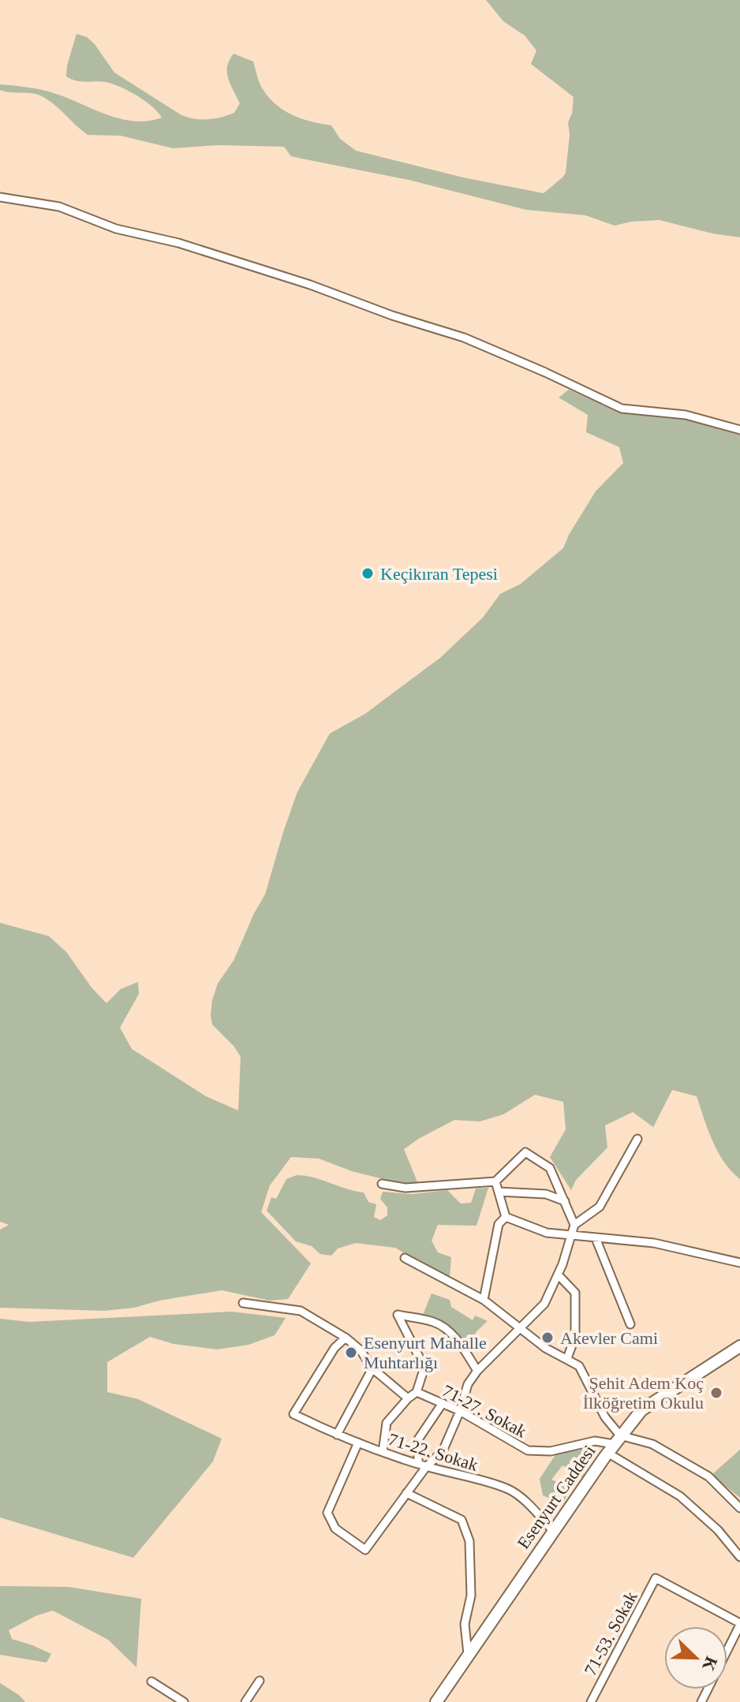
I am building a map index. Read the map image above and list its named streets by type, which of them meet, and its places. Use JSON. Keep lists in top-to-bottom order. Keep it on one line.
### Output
{"streets":{"street":["71-27. Sokak","71-22. Sokak","Esenyurt Caddesi","71-53. Sokak"]},"crossings":[["71-27. Sokak","Esenyurt Caddesi"],["71-22. Sokak","Esenyurt Caddesi"]],"places":["Keçikıran Tepesi","Akevler Cami","Esenyurt Mahalle Muhtarlığı","Şehit Adem Koç İlköğretim Okulu"],"north":"bottom right"}
